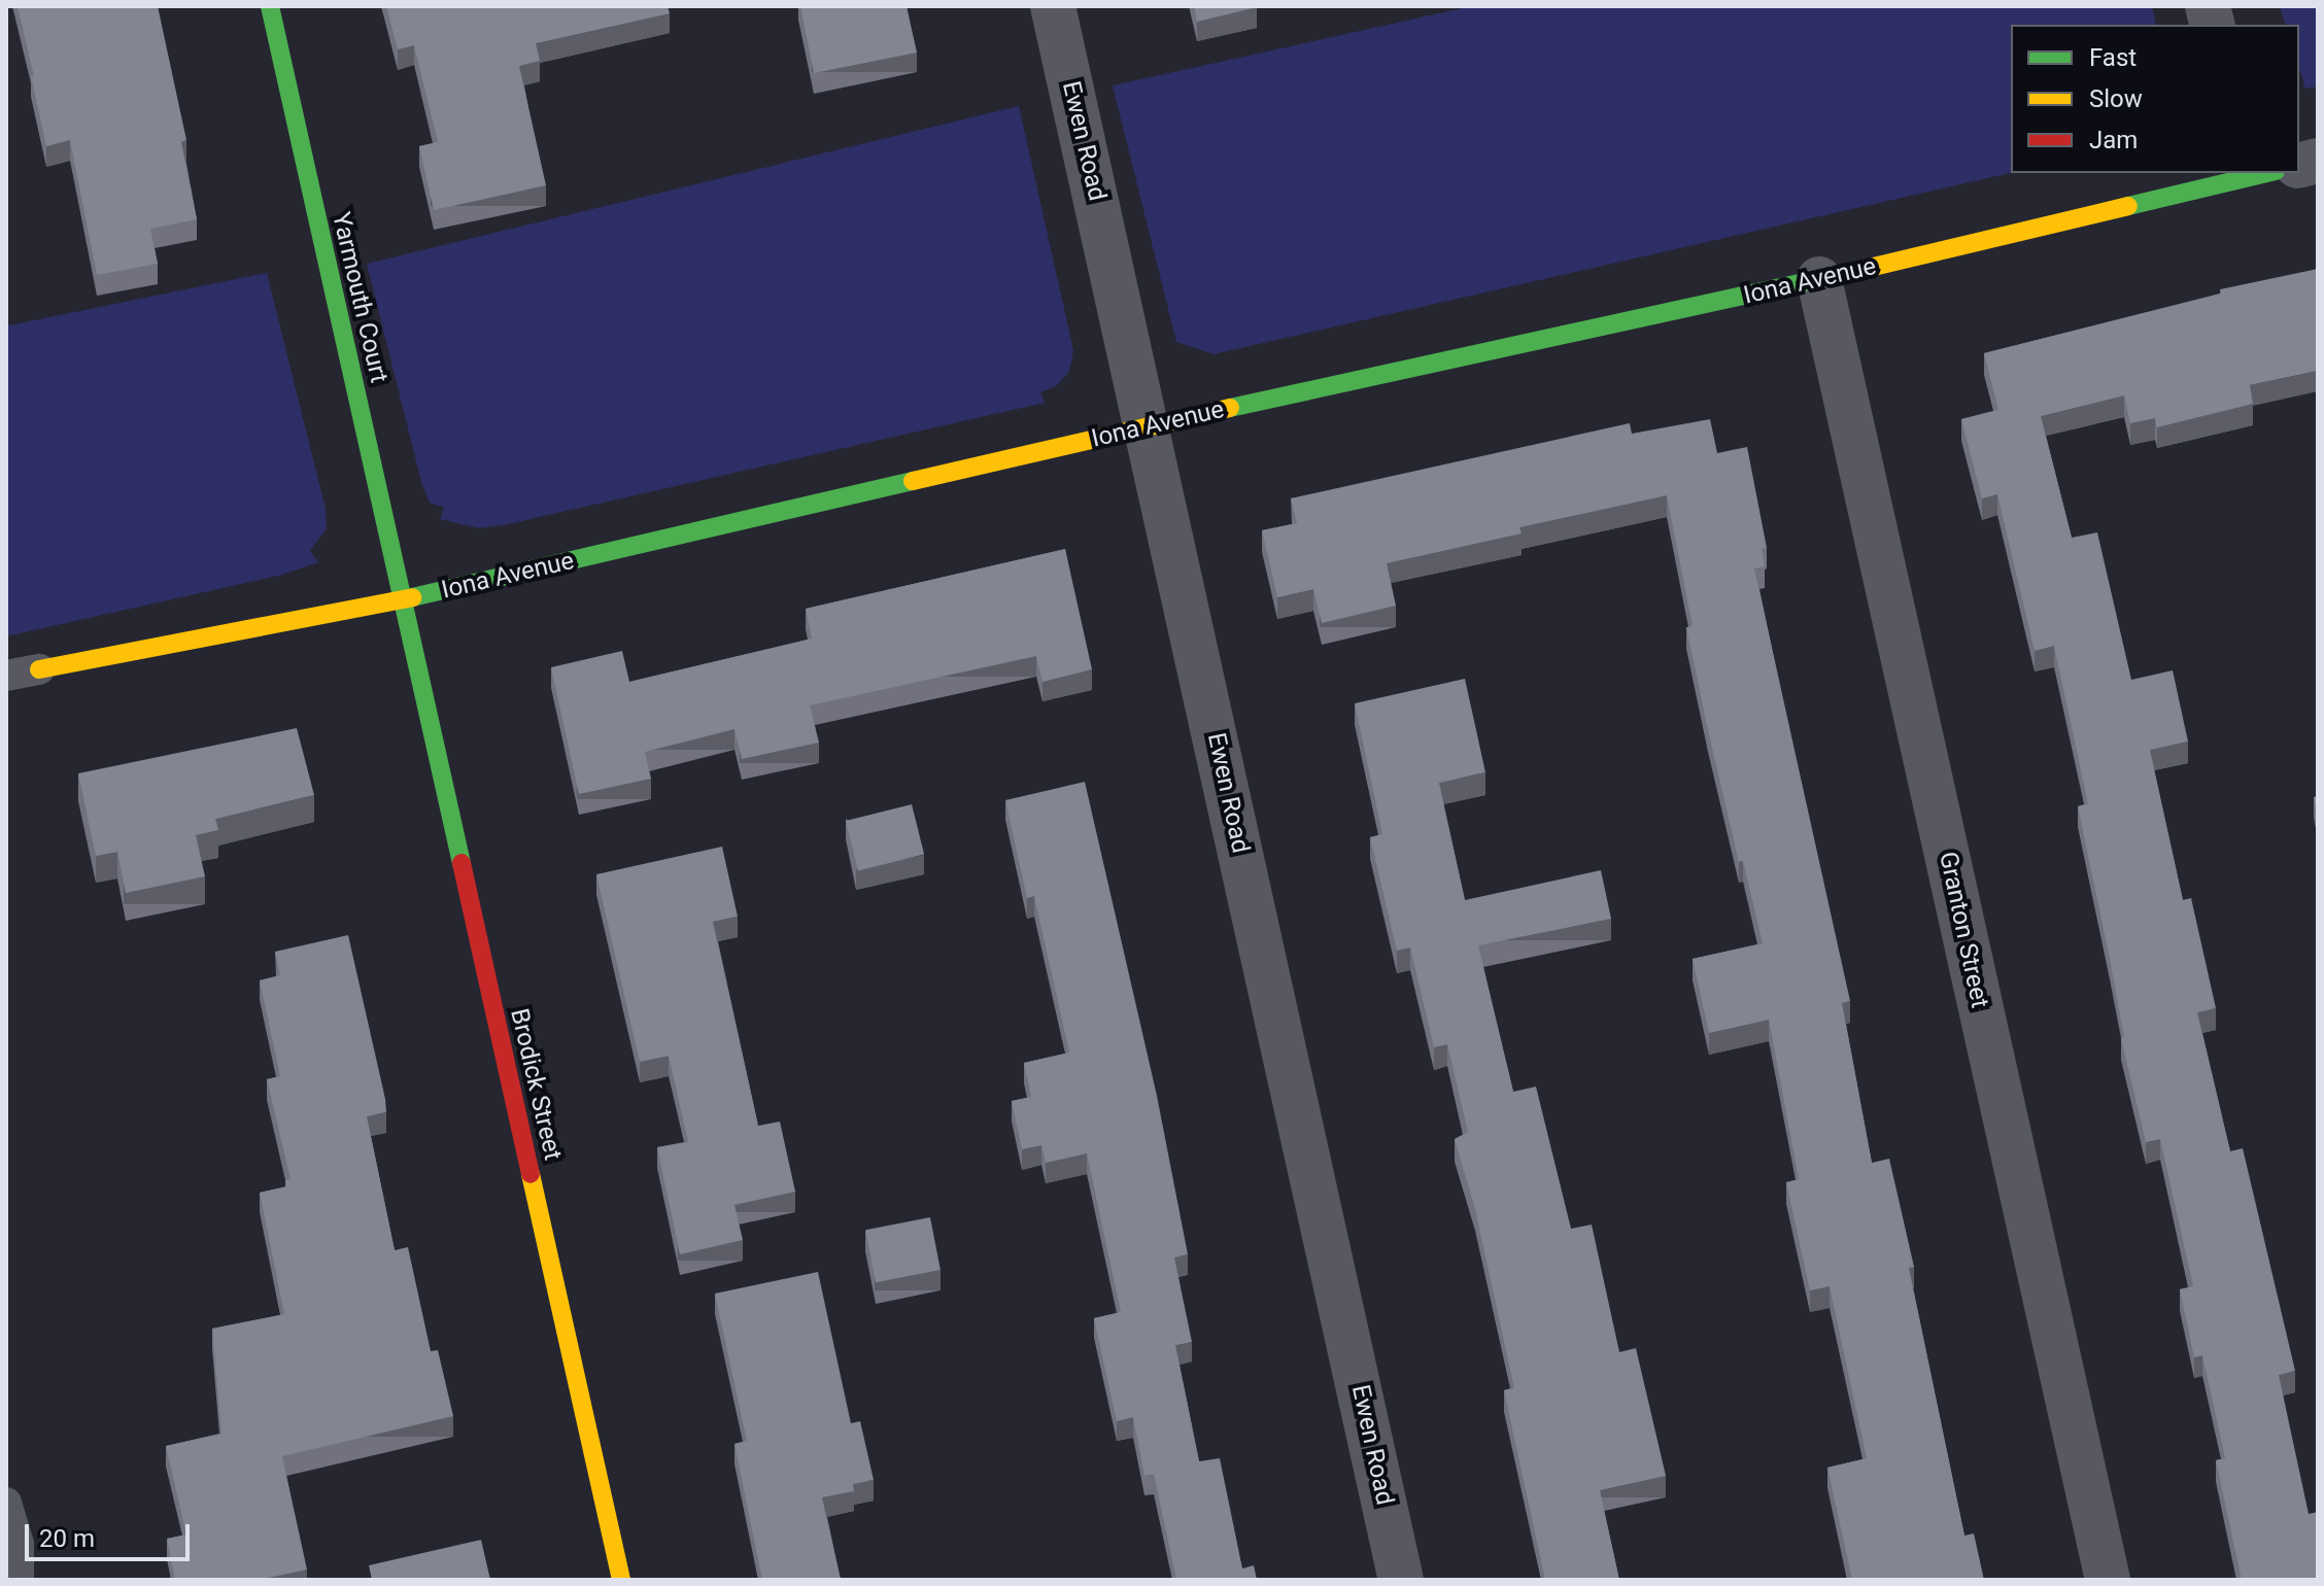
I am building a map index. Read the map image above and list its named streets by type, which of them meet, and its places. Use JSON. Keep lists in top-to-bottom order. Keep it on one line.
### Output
{"streets":{"street":["Ewen Road","Iona Avenue","Yarmouth Court","Granton Street","Brodick Street"]},"crossings":[["Ewen Road","Iona Avenue"],["Iona Avenue","Yarmouth Court"],["Iona Avenue","Granton Street"],["Iona Avenue","Brodick Street"],["Yarmouth Court","Brodick Street"]],"legend":["Fast","Slow","Jam"],"scale_bar":"20 m"}
